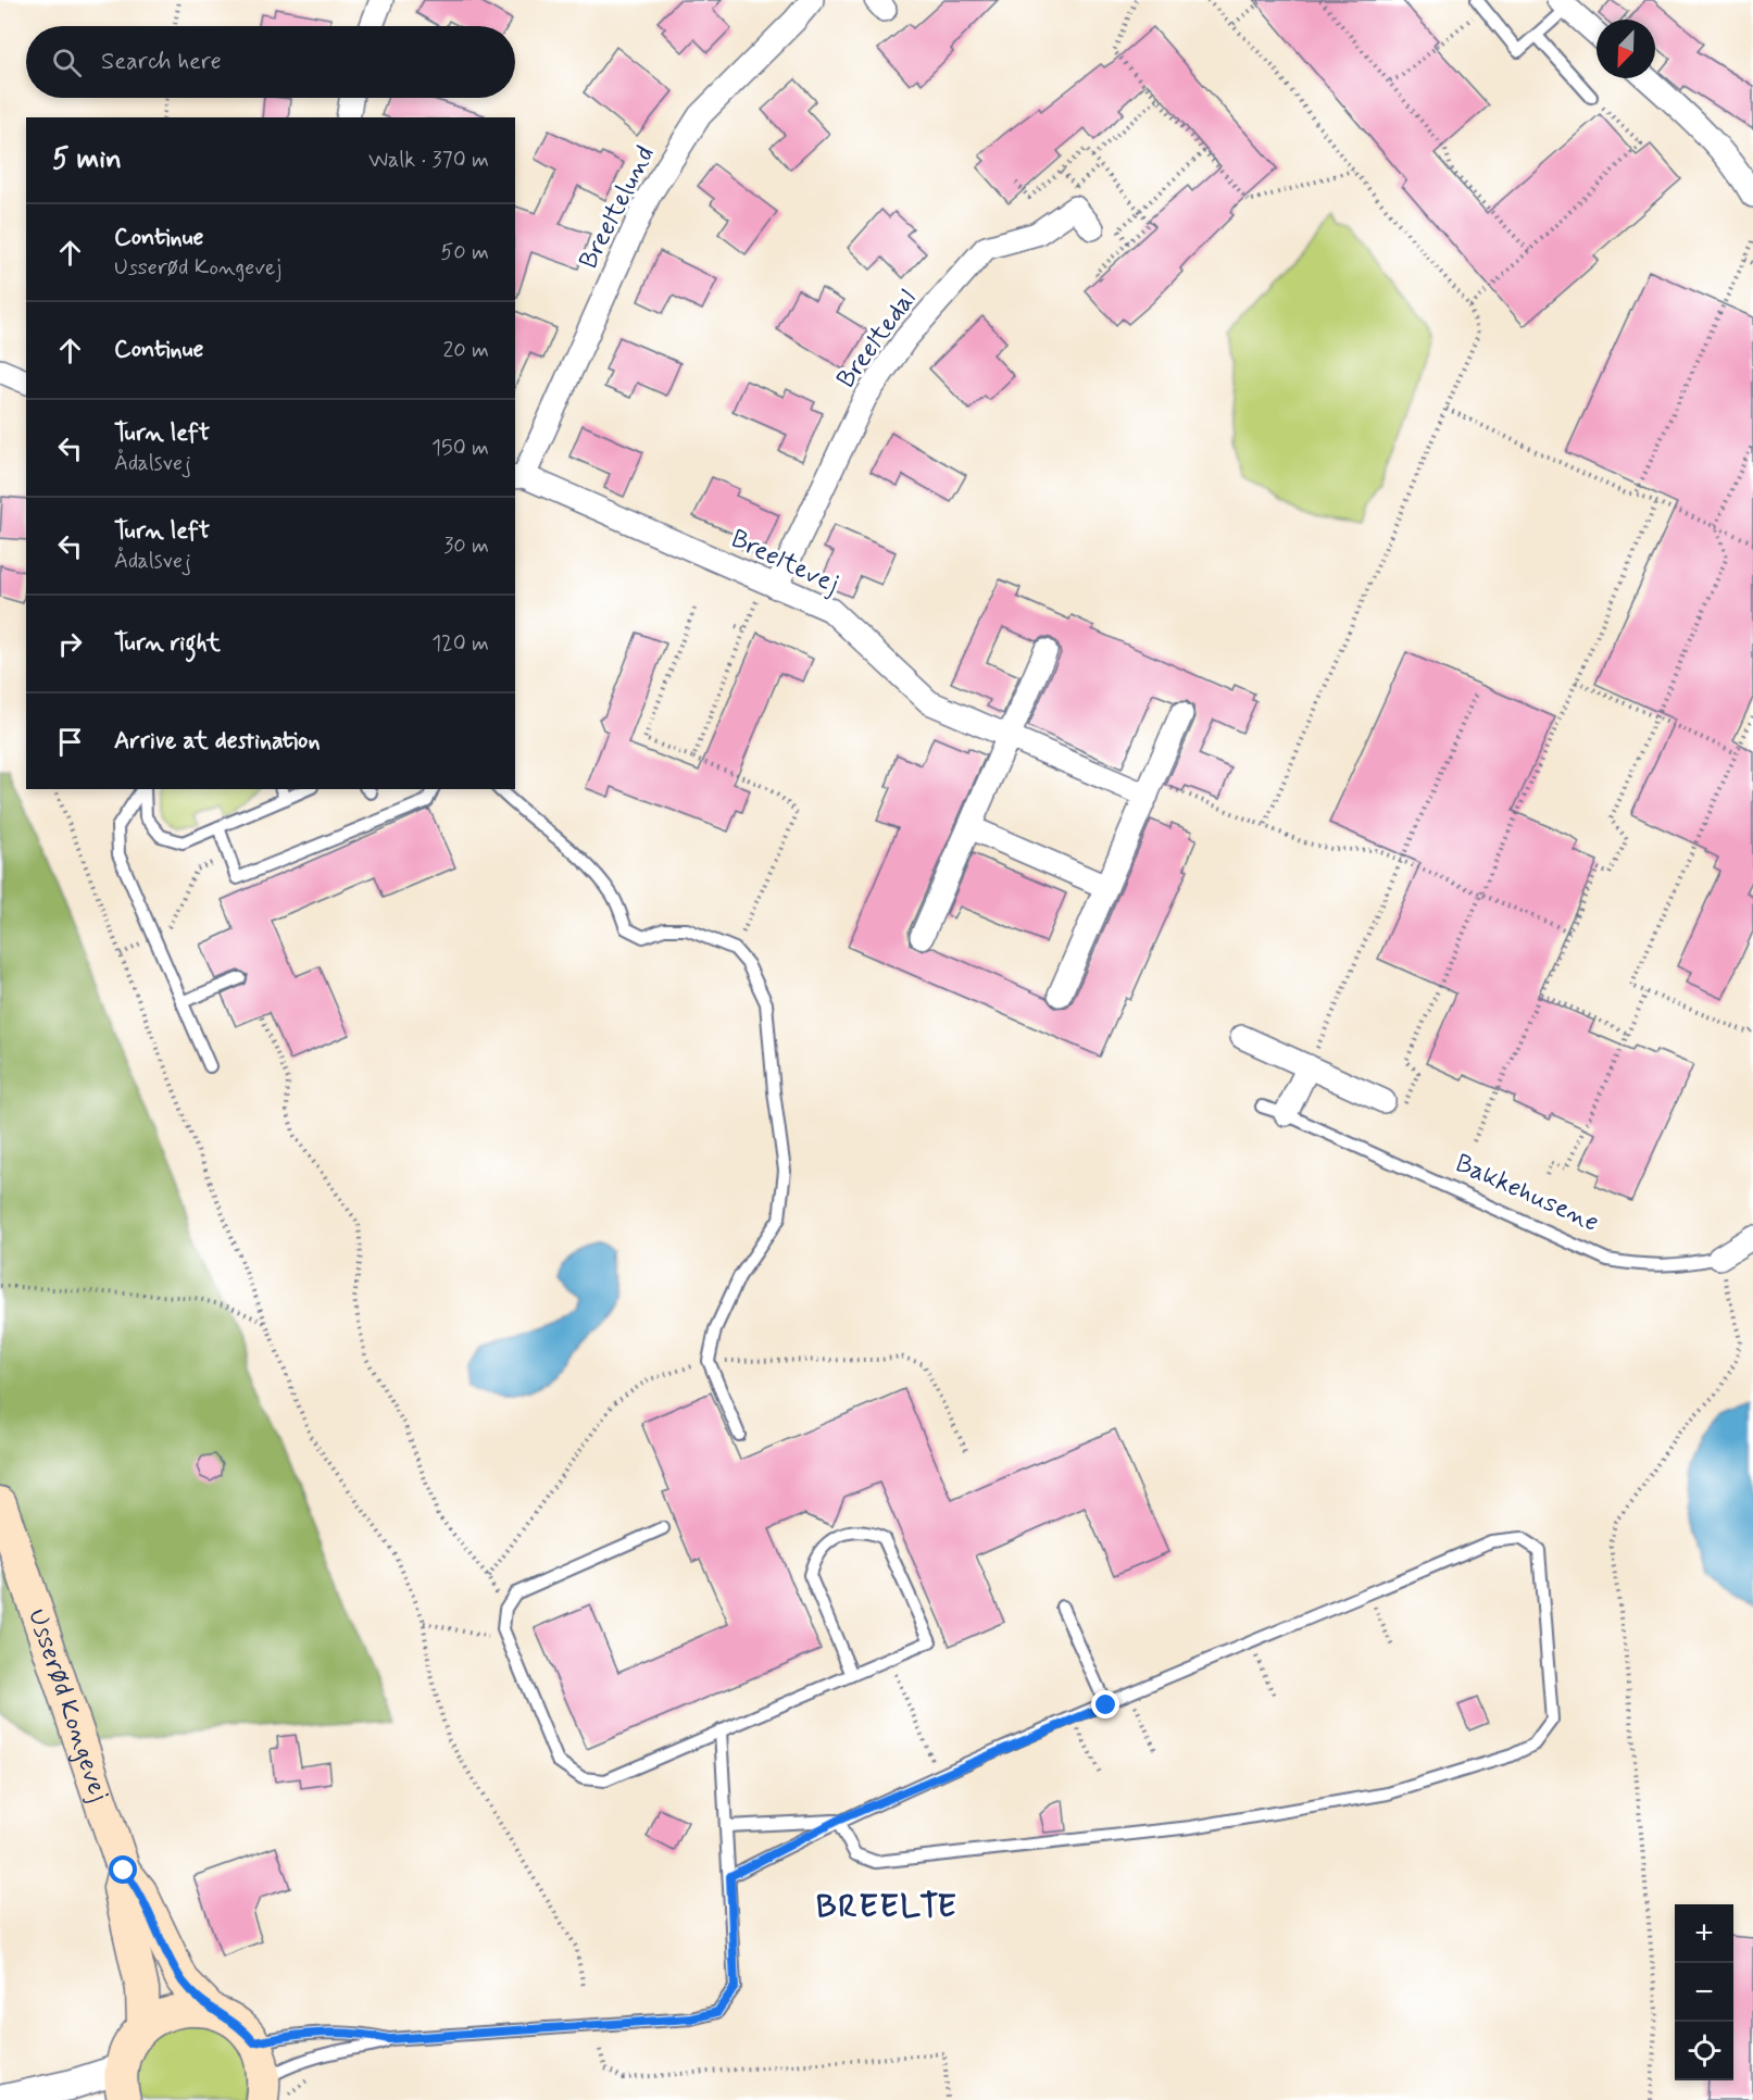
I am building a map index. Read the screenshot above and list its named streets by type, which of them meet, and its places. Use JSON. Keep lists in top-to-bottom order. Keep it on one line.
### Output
{"streets":{"main road":["Usserød Kongevej"],"street":["Breeltelund","Breeltedal","Breeltevej","Bakkehusene"]},"crossings":[["Breeltelund","Breeltevej"],["Breeltedal","Breeltevej"]],"districts":["BREELTE"],"north":"bottom left","page":{"search":"Search here","heading":["5 min","Walk · 370 m"],"list":[["Continue","Usserød Kongevej","50 m"],["Continue","20 m"],["Turn left","Ådalsvej","150 m"],["Turn left","Ådalsvej","30 m"],["Turn right","120 m"],"Arrive at destination"],"map_buttons":["+","−"]}}
